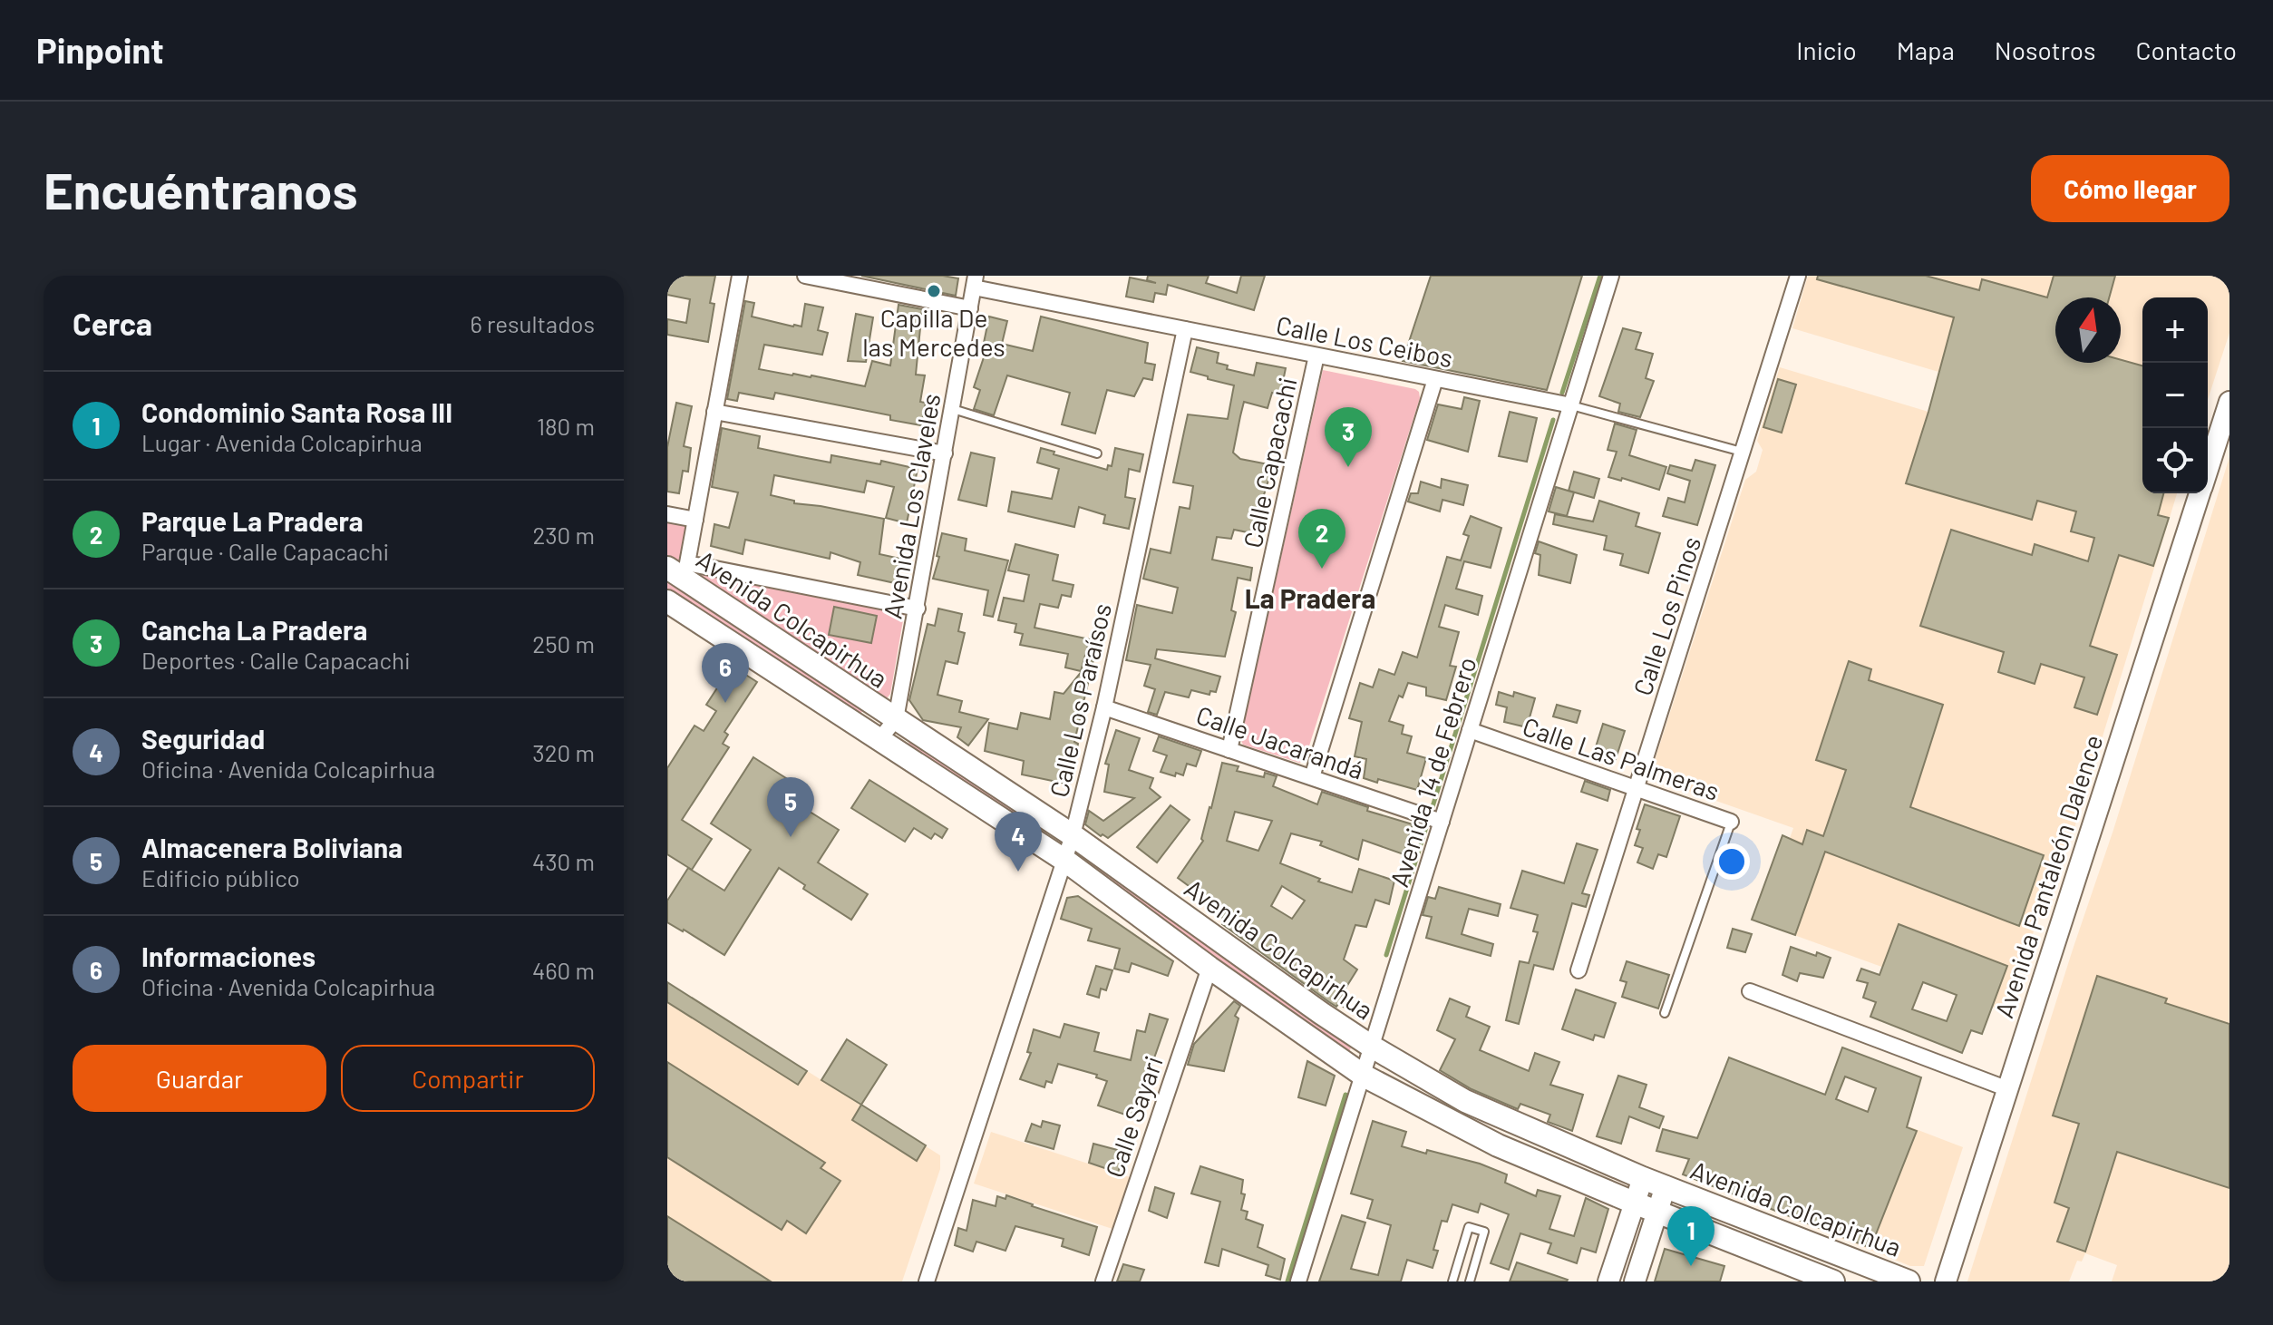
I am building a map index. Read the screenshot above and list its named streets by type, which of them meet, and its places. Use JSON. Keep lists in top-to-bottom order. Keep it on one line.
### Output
{"streets":{"main road":["Avenida Colcapirhua","Avenida Pantaleón Dalence"],"street":["Calle Los Ceibos","Calle Capacachi","Avenida Los Claveles","Calle Los Pinos","Calle Los Paraísos","Calle Jacarandá","Calle Las Palmeras","Avenida 14 de Febrero","Calle Sayari"]},"crossings":[["Calle Los Ceibos","Calle Capacachi"],["Calle Los Ceibos","Avenida Los Claveles"],["Calle Los Ceibos","Calle Los Pinos"],["Calle Los Ceibos","Calle Los Paraísos"],["Calle Los Ceibos","Avenida 14 de Febrero"],["Calle Capacachi","Calle Jacarandá"],["Avenida Los Claveles","Avenida Colcapirhua"],["Calle Los Pinos","Calle Las Palmeras"],["Avenida Colcapirhua","Calle Los Paraísos"],["Avenida Colcapirhua","Avenida 14 de Febrero"],["Avenida Colcapirhua","Calle Sayari"],["Calle Los Paraísos","Calle Jacarandá"],["Calle Jacarandá","Avenida 14 de Febrero"],["Calle Las Palmeras","Avenida 14 de Febrero"]],"districts":["La Pradera"],"places":["Capilla De las Mercedes"],"north":"top","page":{"header":"Pinpoint","nav":["Inicio","Mapa","Nosotros","Contacto"],"buttons":["Cómo llegar",["Guardar","Compartir"]],"title":"Encuéntranos","heading":["Cerca","6 resultados"],"map_buttons":["+","−"],"list":[{"mark":"1","name":"Condominio Santa Rosa III","note":"Lugar · Avenida Colcapirhua","value":"180 m"},{"mark":"2","name":"Parque La Pradera","note":"Parque · Calle Capacachi","value":"230 m"},{"mark":"3","name":"Cancha La Pradera","note":"Deportes · Calle Capacachi","value":"250 m"},{"mark":"4","name":"Seguridad","note":"Oficina · Avenida Colcapirhua","value":"320 m"},{"mark":"5","name":"Almacenera Boliviana","note":"Edificio público","value":"430 m"},{"mark":"6","name":"Informaciones","note":"Oficina · Avenida Colcapirhua","value":"460 m"}],"pins":["3","2","6","5","4","1"]}}
